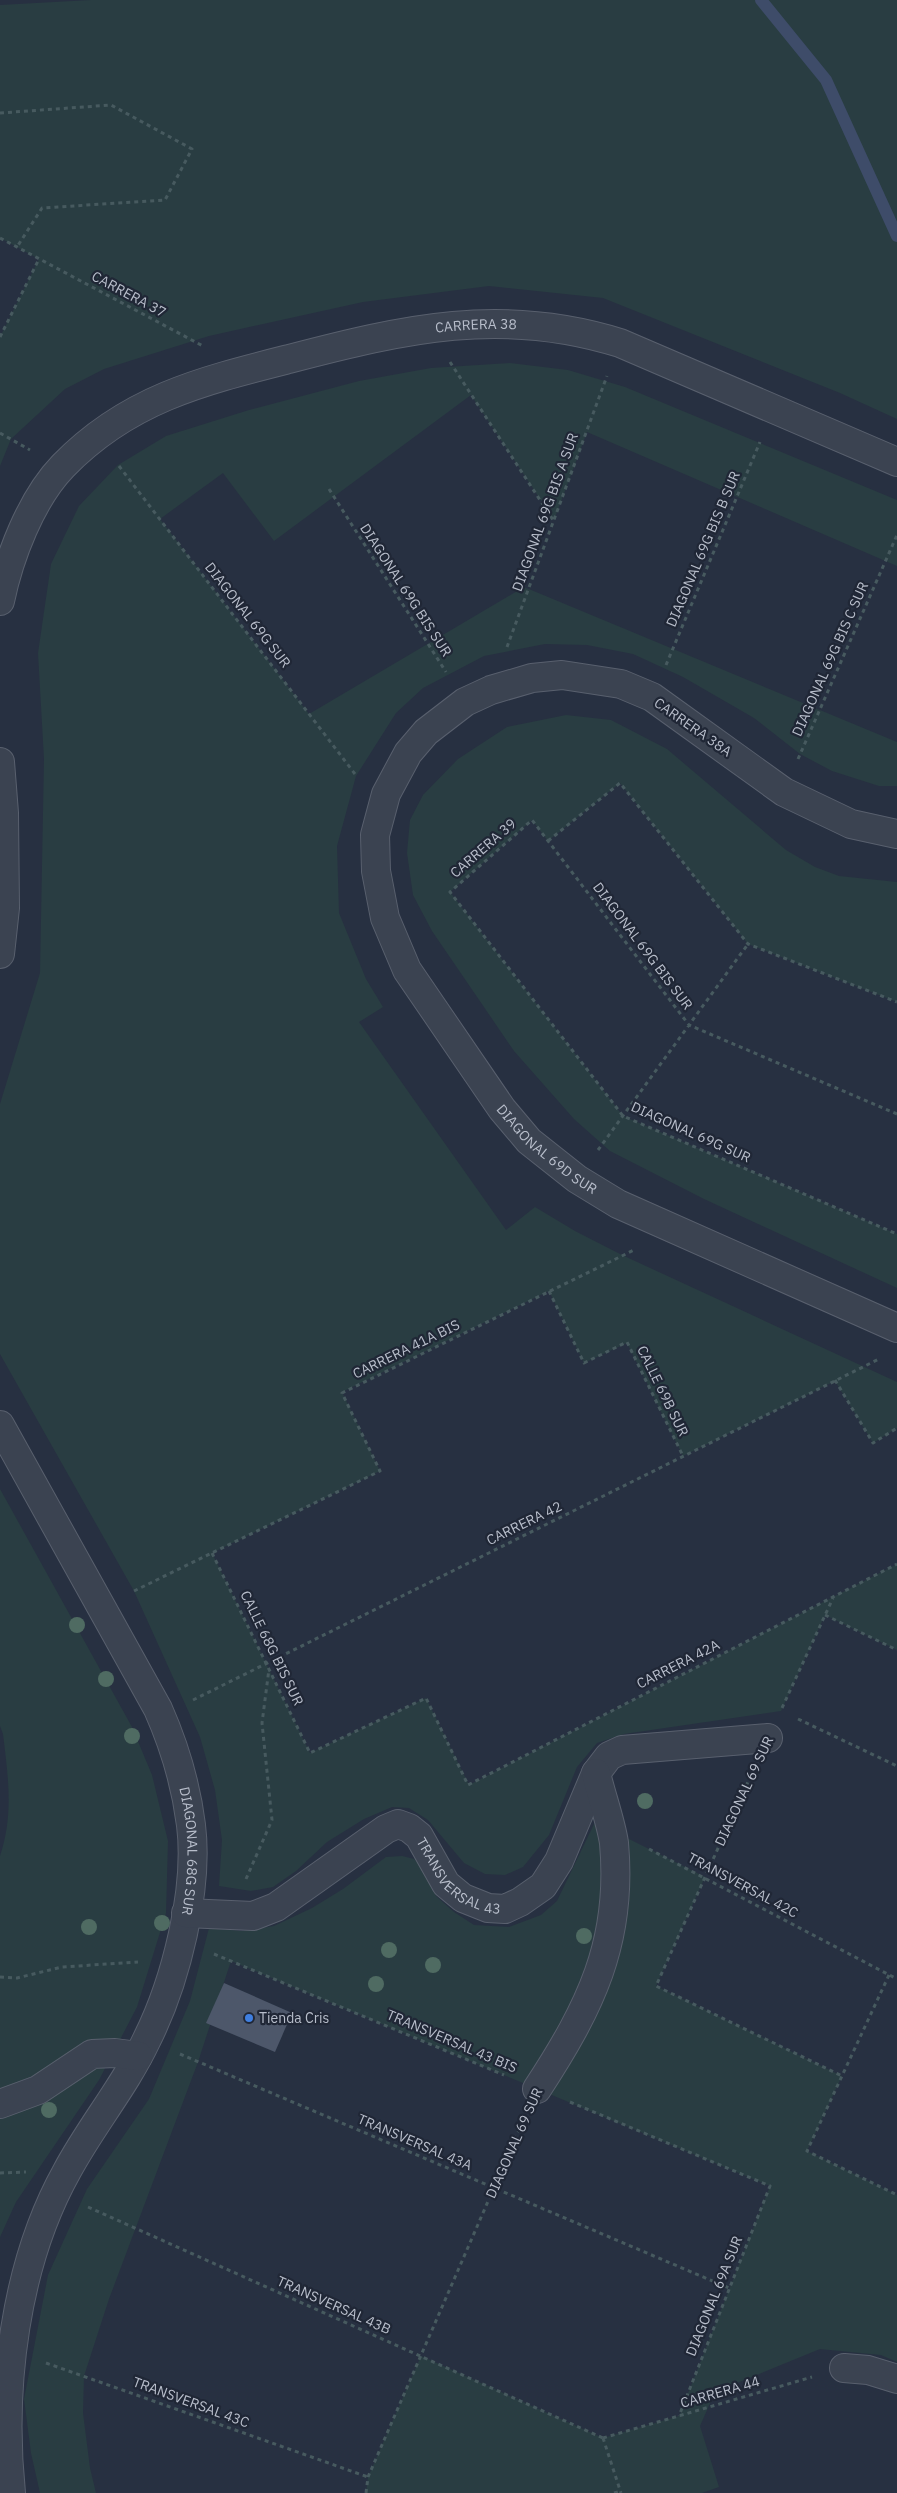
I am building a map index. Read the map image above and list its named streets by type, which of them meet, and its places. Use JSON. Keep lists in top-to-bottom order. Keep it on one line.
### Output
{"streets":{"street":["CARRERA 38","CARRERA 38A","DIAGONAL 69D SUR","DIAGONAL 69 SUR","DIAGONAL 68G SUR","TRANSVERSAL 43"],"path":["CARRERA 37","DIAGONAL 69G BIS A SUR","DIAGONAL 69G BIS B SUR","DIAGONAL 69G BIS SUR","DIAGONAL 69G SUR","DIAGONAL 69G BIS C SUR","CARRERA 39","CARRERA 41A BIS","CALLE 69B SUR","CARRERA 42","CALLE 68G BIS SUR","CARRERA 42A","TRANSVERSAL 42C","TRANSVERSAL 43 BIS","TRANSVERSAL 43A","DIAGONAL 69A SUR","TRANSVERSAL 43B","CARRERA 44","TRANSVERSAL 43C"]},"crossings":[["CARRERA 37","CARRERA 38"],["CARRERA 38","DIAGONAL 69G BIS A SUR"],["CARRERA 38","DIAGONAL 69G BIS B SUR"],["CARRERA 38","DIAGONAL 69G SUR"],["DIAGONAL 69G BIS A SUR","CARRERA 38A"],["DIAGONAL 69G BIS B SUR","CARRERA 38A"],["DIAGONAL 69G BIS SUR","CARRERA 38A"],["DIAGONAL 69G BIS SUR","CARRERA 39"],["DIAGONAL 69G SUR","CARRERA 38A"],["DIAGONAL 69G SUR","CARRERA 39"],["DIAGONAL 69G SUR","DIAGONAL 69D SUR"],["DIAGONAL 69G BIS C SUR","CARRERA 38A"],["CARRERA 38A","DIAGONAL 69D SUR"],["DIAGONAL 69D SUR","CARRERA 41A BIS"],["CARRERA 41A BIS","CALLE 69B SUR"],["CARRERA 41A BIS","CALLE 68G BIS SUR"],["CARRERA 41A BIS","DIAGONAL 68G SUR"],["CALLE 69B SUR","CARRERA 42"],["CARRERA 42","CALLE 68G BIS SUR"],["CARRERA 42","DIAGONAL 68G SUR"],["CALLE 68G BIS SUR","CARRERA 42A"],["CARRERA 42A","DIAGONAL 69 SUR"],["DIAGONAL 69 SUR","TRANSVERSAL 43"],["DIAGONAL 69 SUR","TRANSVERSAL 42C"],["DIAGONAL 69 SUR","TRANSVERSAL 43 BIS"],["DIAGONAL 69 SUR","TRANSVERSAL 43A"],["DIAGONAL 69 SUR","TRANSVERSAL 43B"],["DIAGONAL 69 SUR","TRANSVERSAL 43C"],["DIAGONAL 68G SUR","TRANSVERSAL 43"],["DIAGONAL 68G SUR","TRANSVERSAL 43 BIS"],["DIAGONAL 68G SUR","TRANSVERSAL 43A"],["DIAGONAL 68G SUR","TRANSVERSAL 43B"],["DIAGONAL 68G SUR","TRANSVERSAL 43C"],["TRANSVERSAL 43 BIS","DIAGONAL 69A SUR"],["TRANSVERSAL 43A","DIAGONAL 69A SUR"],["DIAGONAL 69A SUR","CARRERA 44"],["TRANSVERSAL 43B","CARRERA 44"]],"places":["Tienda Cris"]}
